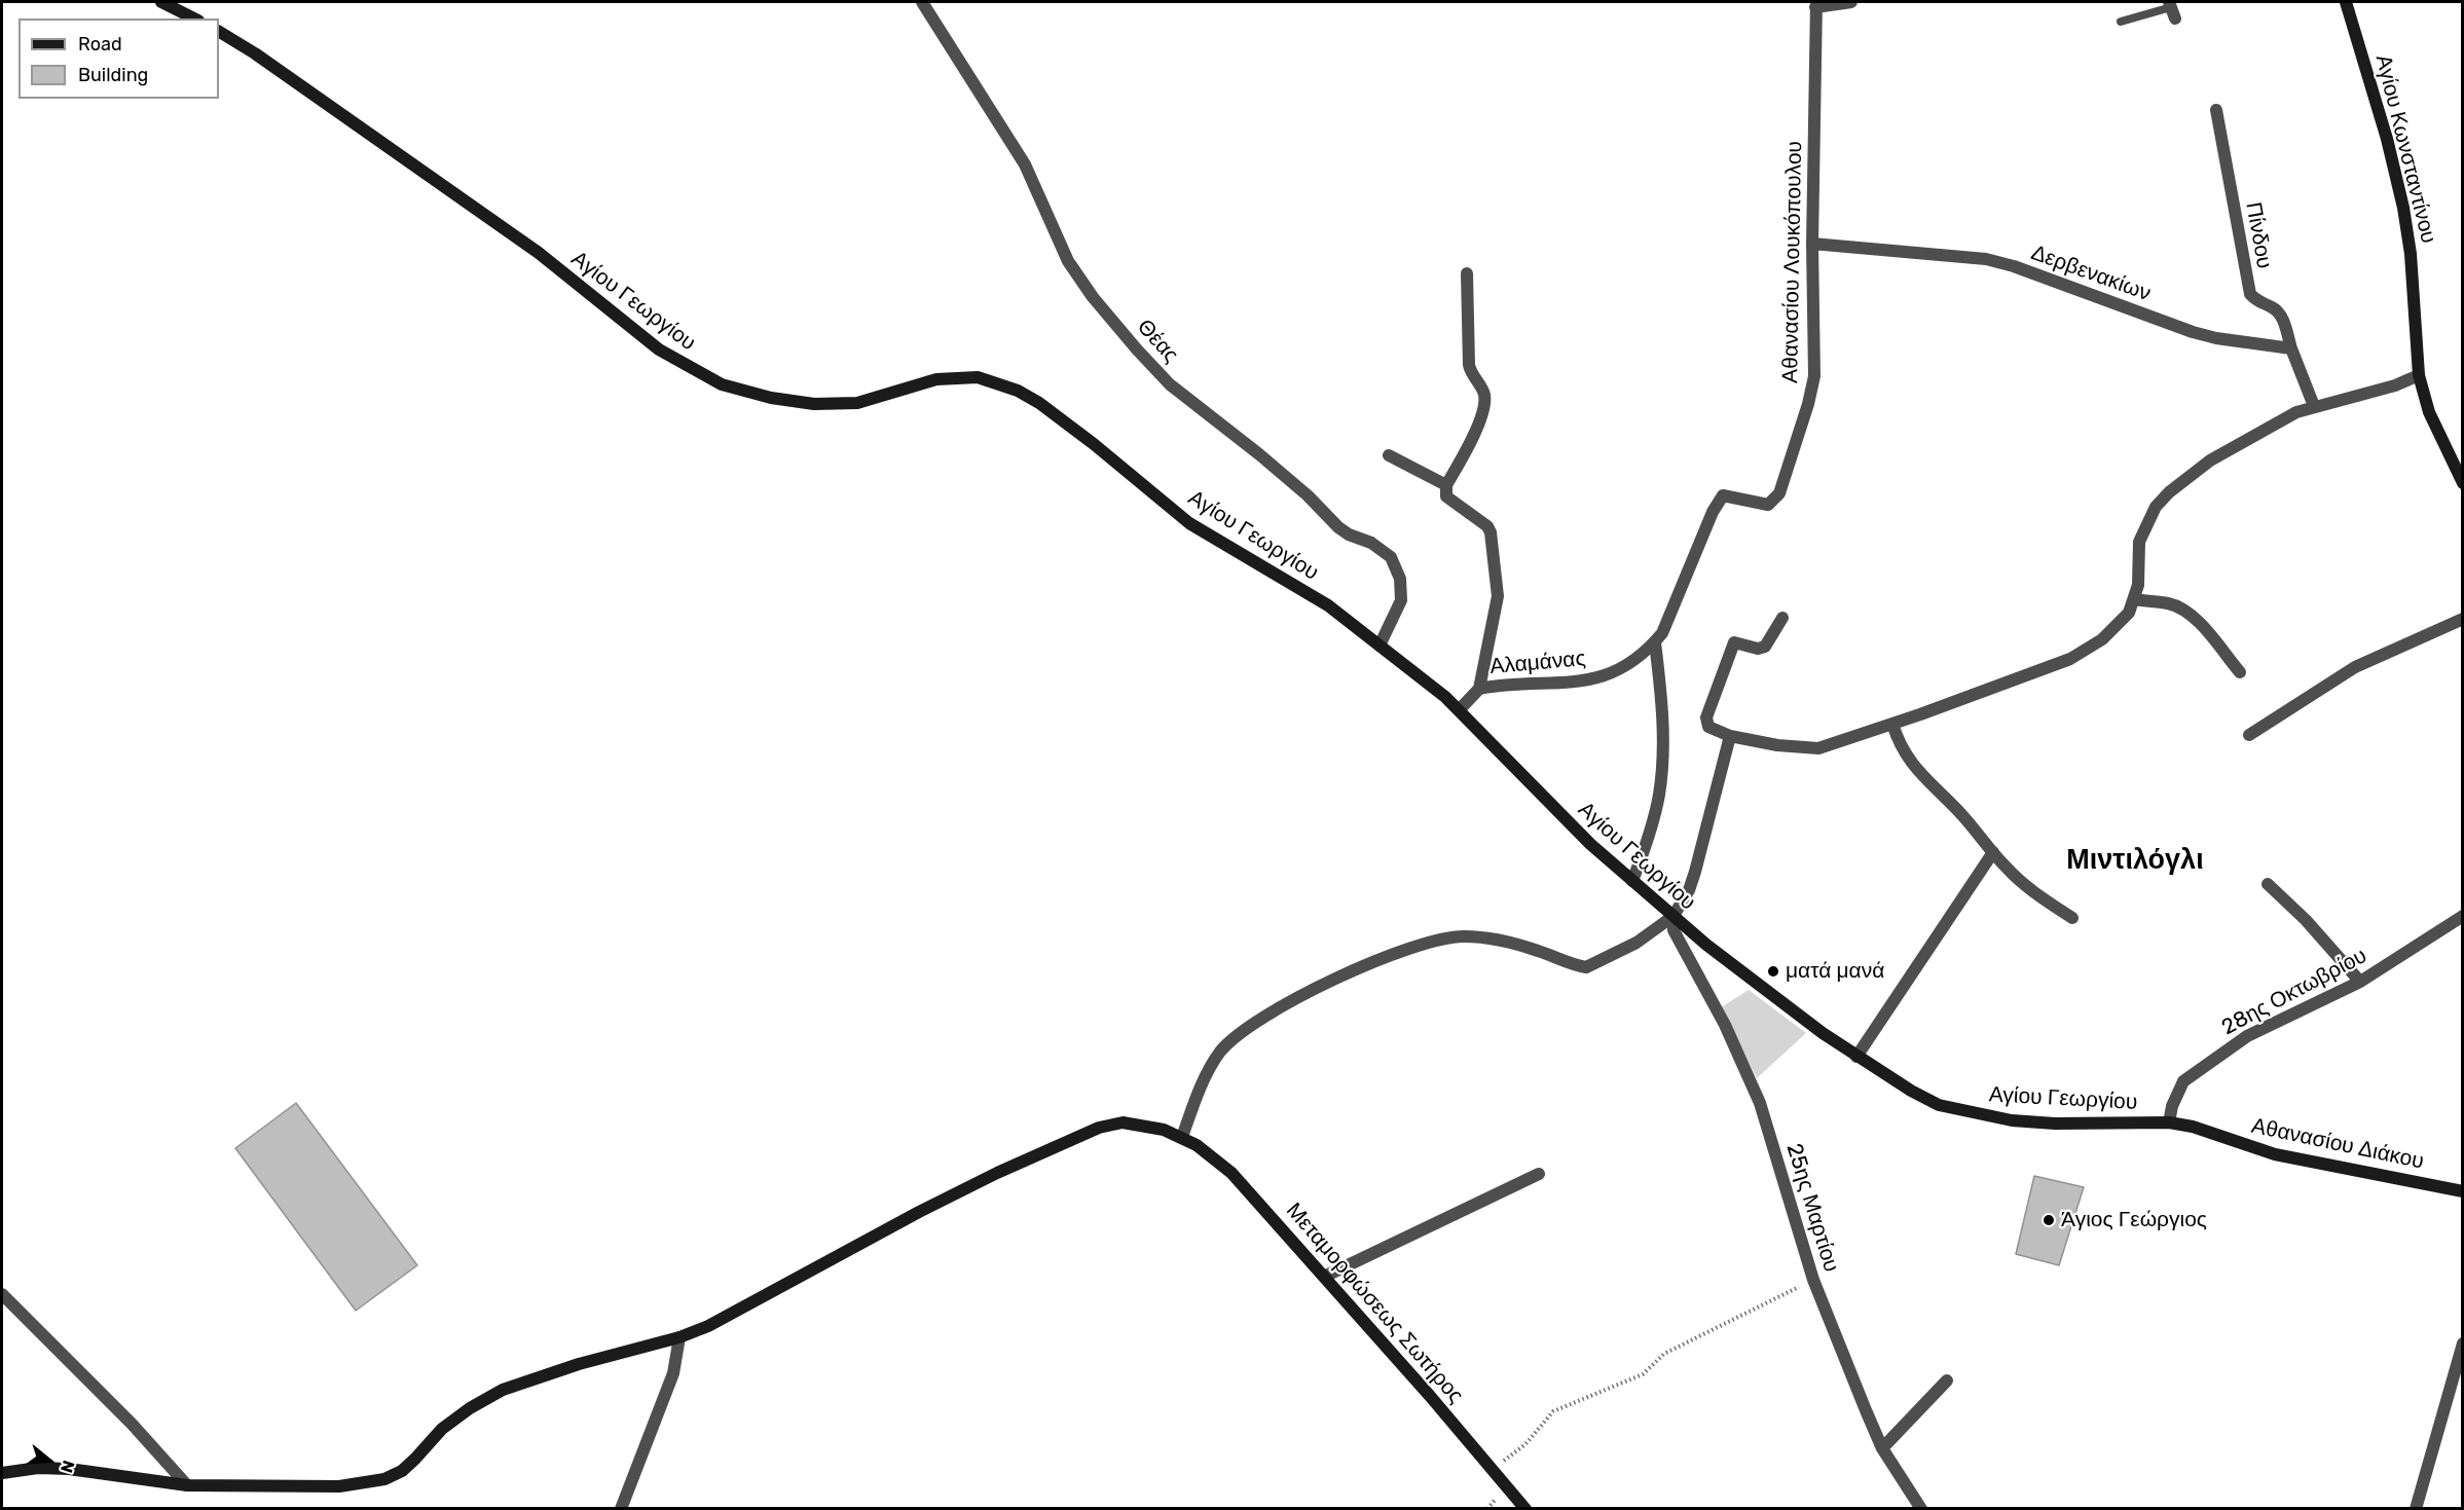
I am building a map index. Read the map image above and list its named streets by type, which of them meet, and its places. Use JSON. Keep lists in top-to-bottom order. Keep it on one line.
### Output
{"streets":{"street":["Αγίου Κωνσταντίνου","Πίνδου","Αθανασίου Λουκόπουλου","Δερβενακίων","Αγίου Γεωργίου","Θέας","Αλαμάνας","28ης Οκτωβρίου","Αθανασίου Διάκου","25ης Μαρτίου","Μεταμορφώσεως Σωτήρος"]},"crossings":[["Πίνδου","Δερβενακίων"],["Αθανασίου Λουκόπουλου","Δερβενακίων"],["Αθανασίου Λουκόπουλου","Αλαμάνας"],["Αγίου Γεωργίου","Θέας"],["Αγίου Γεωργίου","Αλαμάνας"],["Αγίου Γεωργίου","28ης Οκτωβρίου"],["Αγίου Γεωργίου","Αθανασίου Διάκου"],["Αγίου Γεωργίου","25ης Μαρτίου"],["28ης Οκτωβρίου","Αθανασίου Διάκου"]],"districts":["Μιντιλόγλι"],"places":["ματά μανά","Άγιος Γεώργιος"],"legend":["Road","Building"],"north":"right"}
